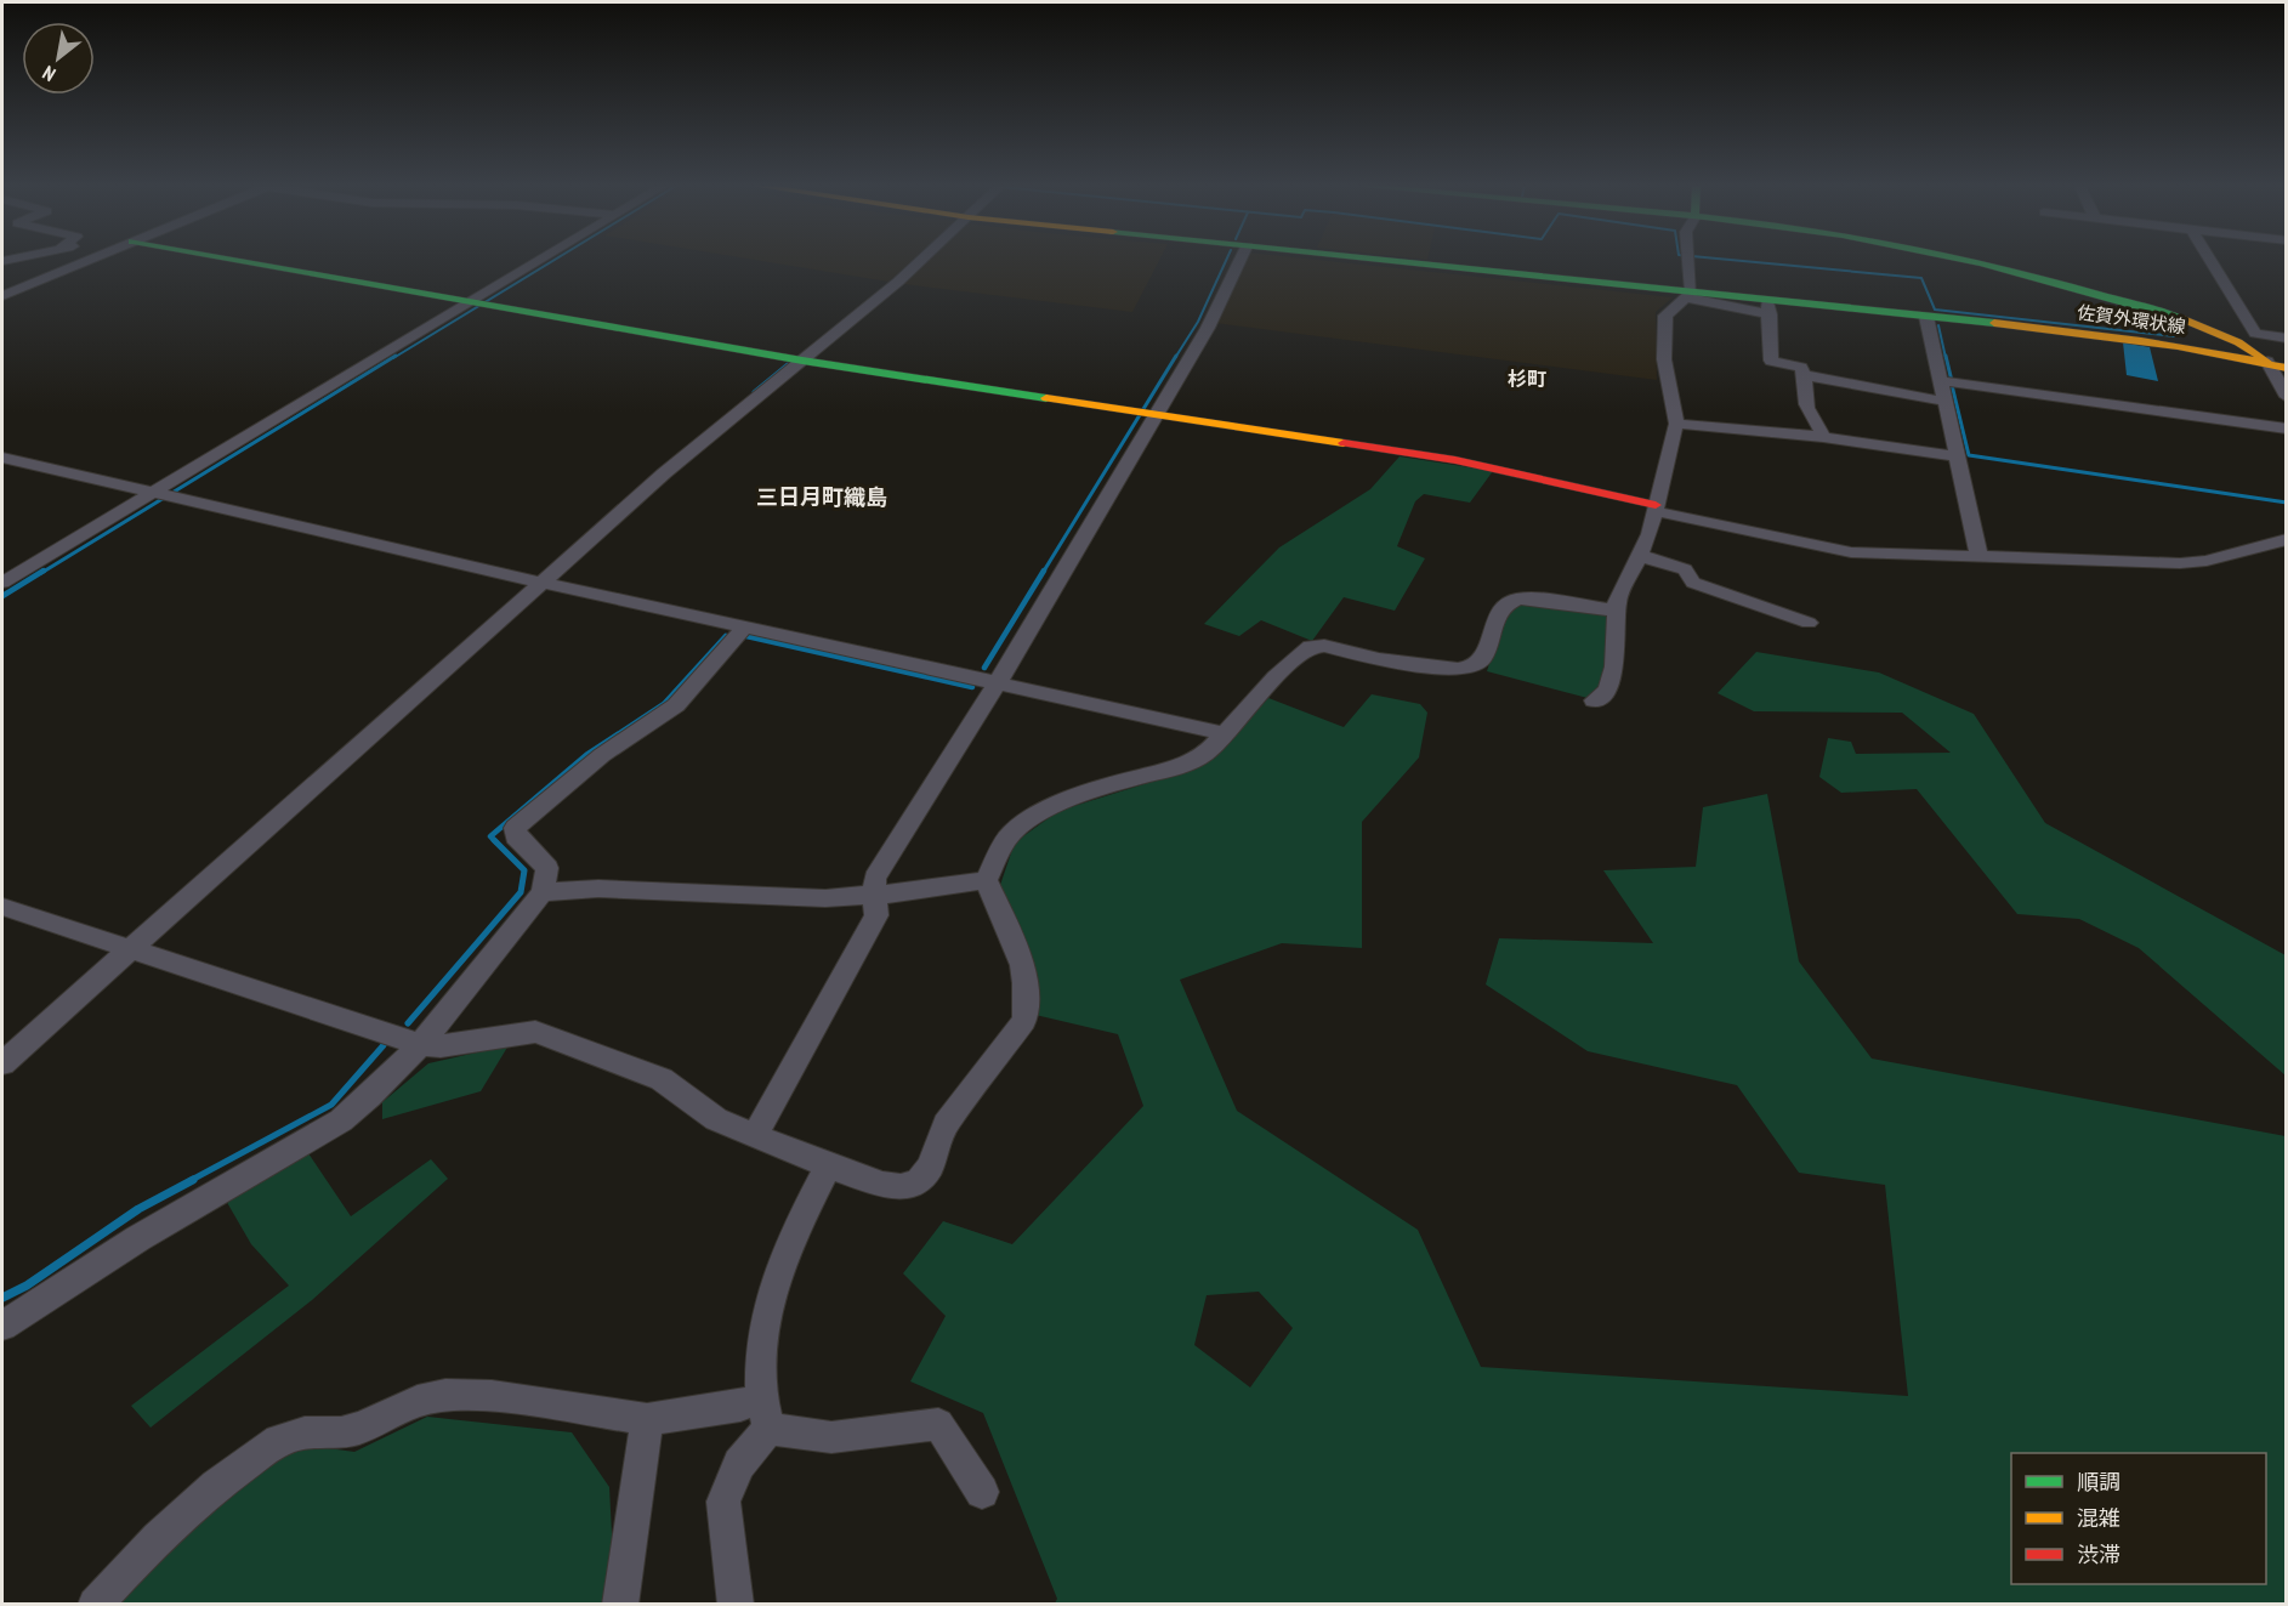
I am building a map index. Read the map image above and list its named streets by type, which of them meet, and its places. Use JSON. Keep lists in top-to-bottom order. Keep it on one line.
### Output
{"streets":{"street":["佐賀外環状線"]},"districts":["杉町","三日月町織島"],"legend":["順調","混雑","渋滞"],"north":"bottom left"}
